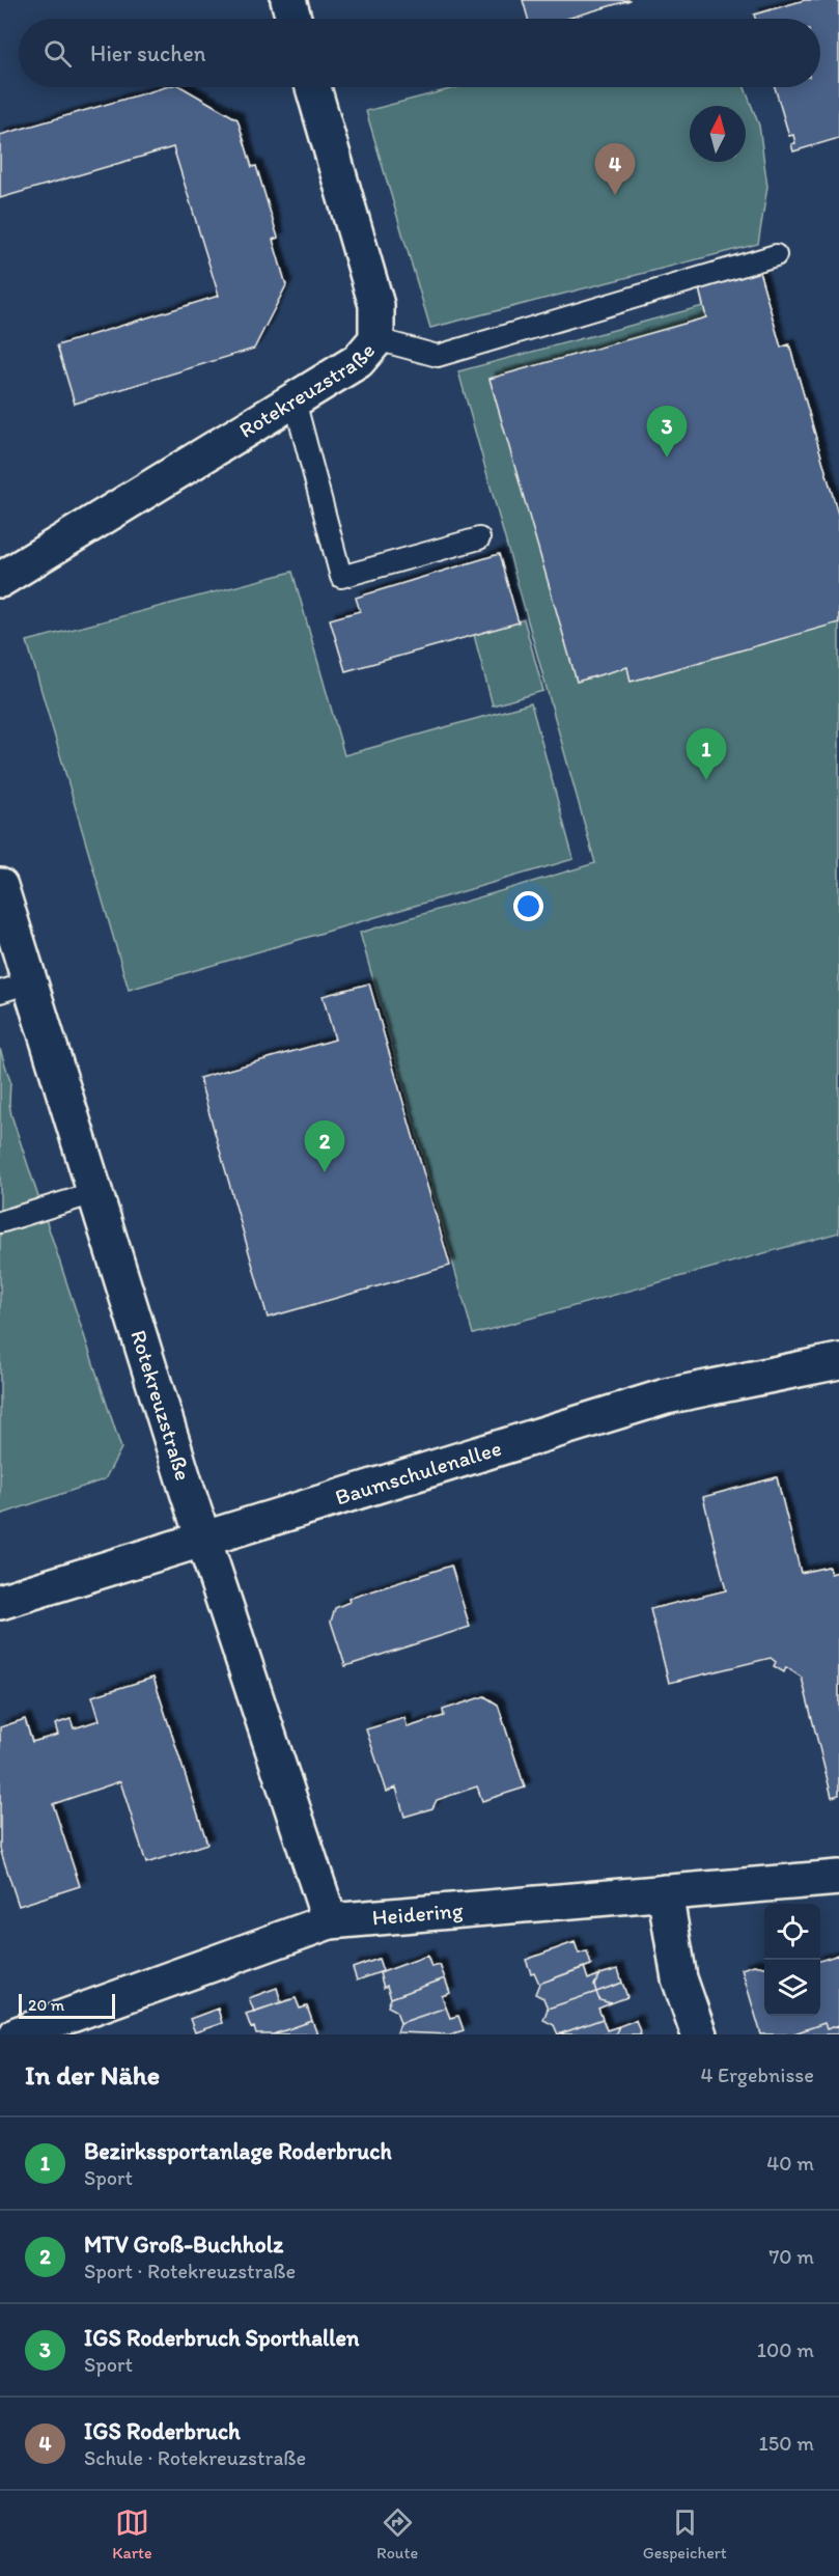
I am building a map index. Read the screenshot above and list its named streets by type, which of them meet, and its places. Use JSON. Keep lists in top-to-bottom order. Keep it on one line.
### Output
{"streets":{"street":["Rotekreuzstraße","Baumschulenallee","Heidering"]},"crossings":[["Rotekreuzstraße","Baumschulenallee"],["Rotekreuzstraße","Heidering"]],"scale_bar":"20 m","north":"top","page":{"search":"Hier suchen","pins":["4","3","1","2"],"scale":"20 m","heading":["In der Nähe","4 Ergebnisse"],"list":[{"mark":"1","name":"Bezirkssportanlage Roderbruch","note":"Sport","value":"40 m"},{"mark":"2","name":"MTV Groß-Buchholz","note":"Sport · Rotekreuzstraße","value":"70 m"},{"mark":"3","name":"IGS Roderbruch Sporthallen","note":"Sport","value":"100 m"},{"mark":"4","name":"IGS Roderbruch","note":"Schule · Rotekreuzstraße","value":"150 m"}],"nav":["Karte","Route","Gespeichert"]}}
